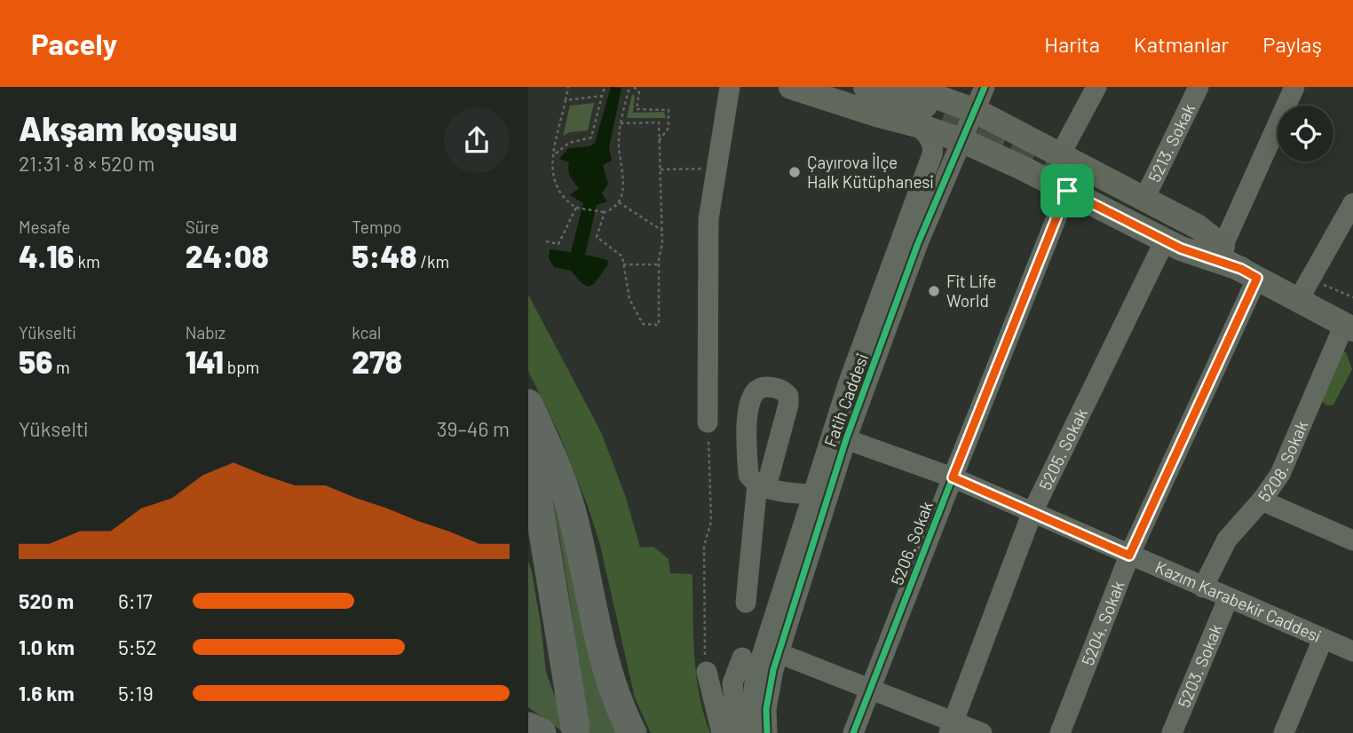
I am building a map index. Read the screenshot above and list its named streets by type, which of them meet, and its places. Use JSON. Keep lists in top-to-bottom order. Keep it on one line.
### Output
{"streets":{"street":["5213. Sokak","Fatih Caddesi","5205. Sokak","5208. Sokak","5206. Sokak","Kazım Karabekir Caddesi","5204. Sokak","5203. Sokak"]},"crossings":[["Fatih Caddesi","Kazım Karabekir Caddesi"],["5205. Sokak","Kazım Karabekir Caddesi"],["5208. Sokak","Kazım Karabekir Caddesi"],["5206. Sokak","Kazım Karabekir Caddesi"],["Kazım Karabekir Caddesi","5204. Sokak"],["Kazım Karabekir Caddesi","5203. Sokak"]],"places":["Çayırova İlçe Halk Kütüphanesi","Fit Life World"],"page":{"header":"Pacely","nav":["Harita","Katmanlar","Paylaş"],"heading":["Akşam koşusu","21:31 · 8 × 520 m"],"stats":[["Mesafe","4.16 km"],["Süre","24:08"],["Tempo","5:48 /km"],["Yükselti","56 m"],["Nabız","141 bpm"],["kcal","278"]],"chart":["Yükselti","39–46 m"],"list":[{"name":"520 m","note":"6:17"},{"name":"1.0 km","note":"5:52"},{"name":"1.6 km","note":"5:19"}]}}
